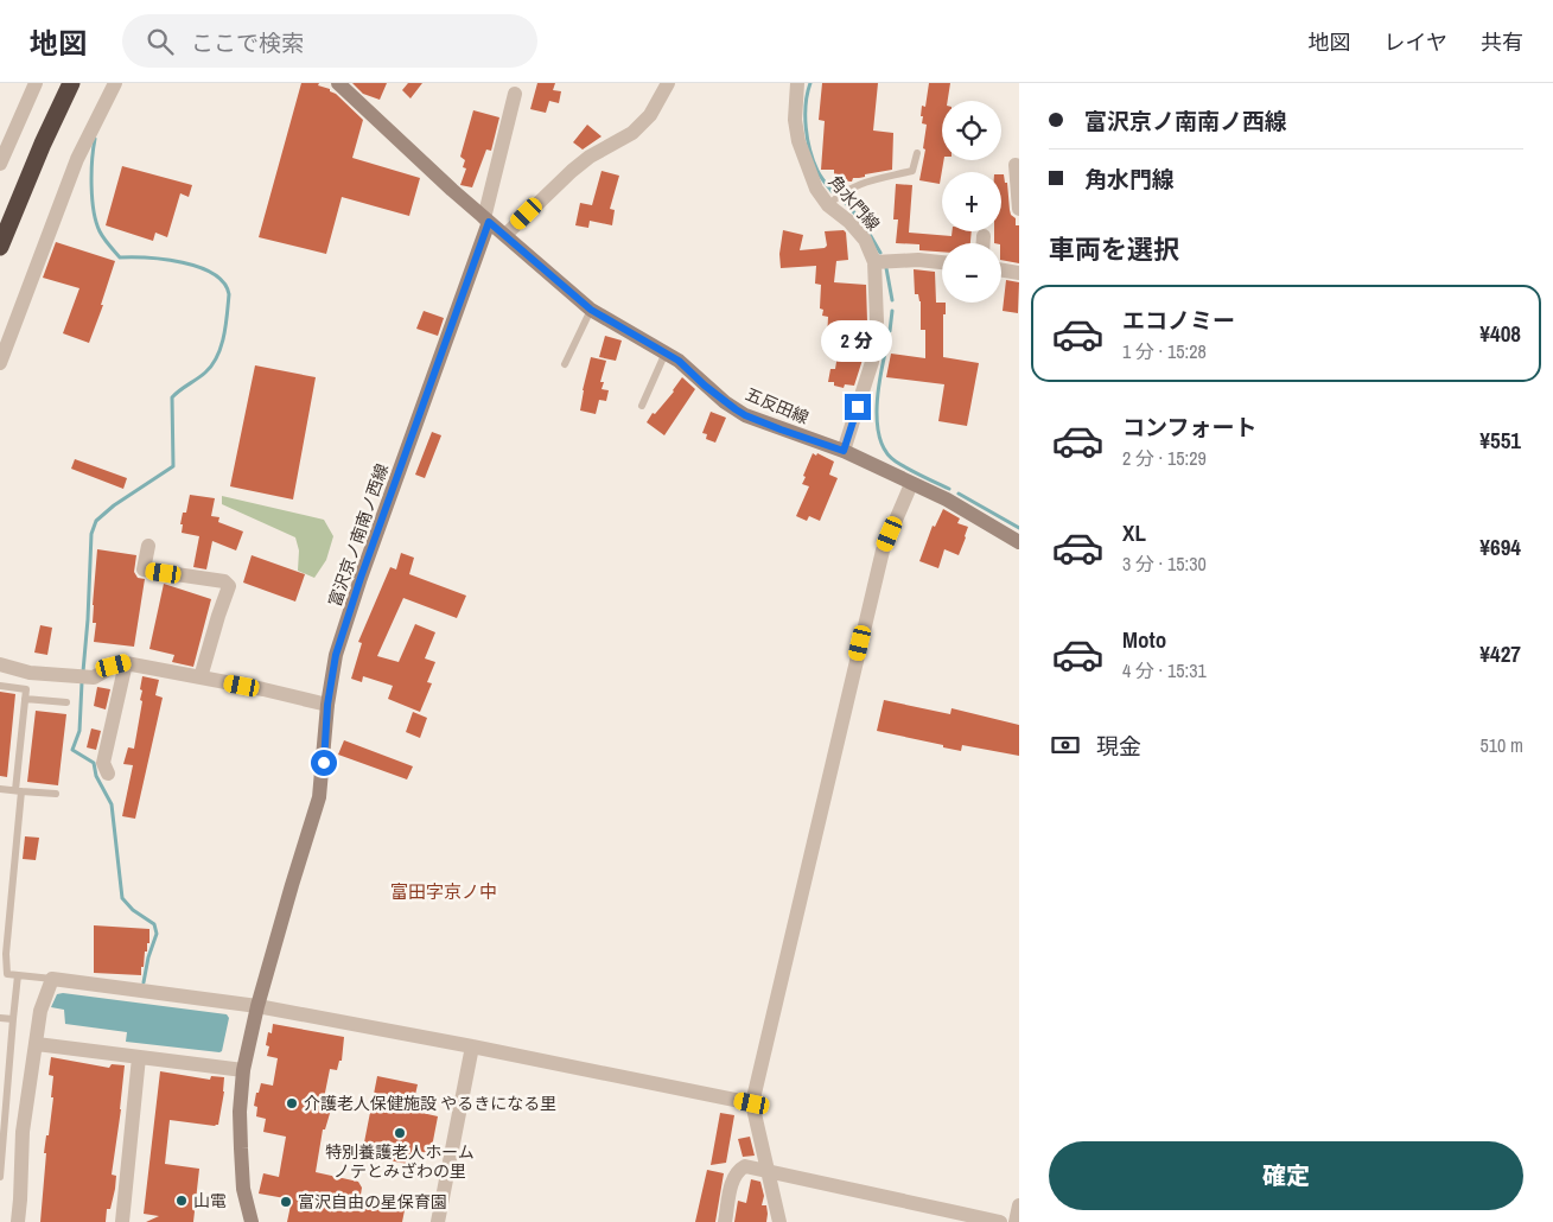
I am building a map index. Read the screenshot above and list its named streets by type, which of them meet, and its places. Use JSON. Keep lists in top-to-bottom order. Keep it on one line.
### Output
{"streets":{"street":["角水門線","五反田線","富沢京ノ南南ノ西線"]},"crossings":[["角水門線","五反田線"],["五反田線","富沢京ノ南南ノ西線"]],"districts":["富田字京ノ中"],"places":["介護老人保健施設 やるきになる里","特別養護老人ホーム ノテとみざわの里","山電","富沢自由の星保育園"],"page":{"header":"地図","search":"ここで検索","nav":["地図","レイヤ","共有"],"banner":["富沢京ノ南南ノ西線","角水門線"],"map_buttons":["+","−"],"heading":"車両を選択","list":[{"name":"エコノミー","note":"1 分 · 15:28","value":"¥408"},{"name":"コンフォート","note":"2 分 · 15:29","value":"¥551"},{"name":"XL","note":"3 分 · 15:30","value":"¥694"},{"name":"Moto","note":"4 分 · 15:31","value":"¥427"}],"bubble":"2 分","pay":["現金","510 m"],"buttons":"確定"}}
